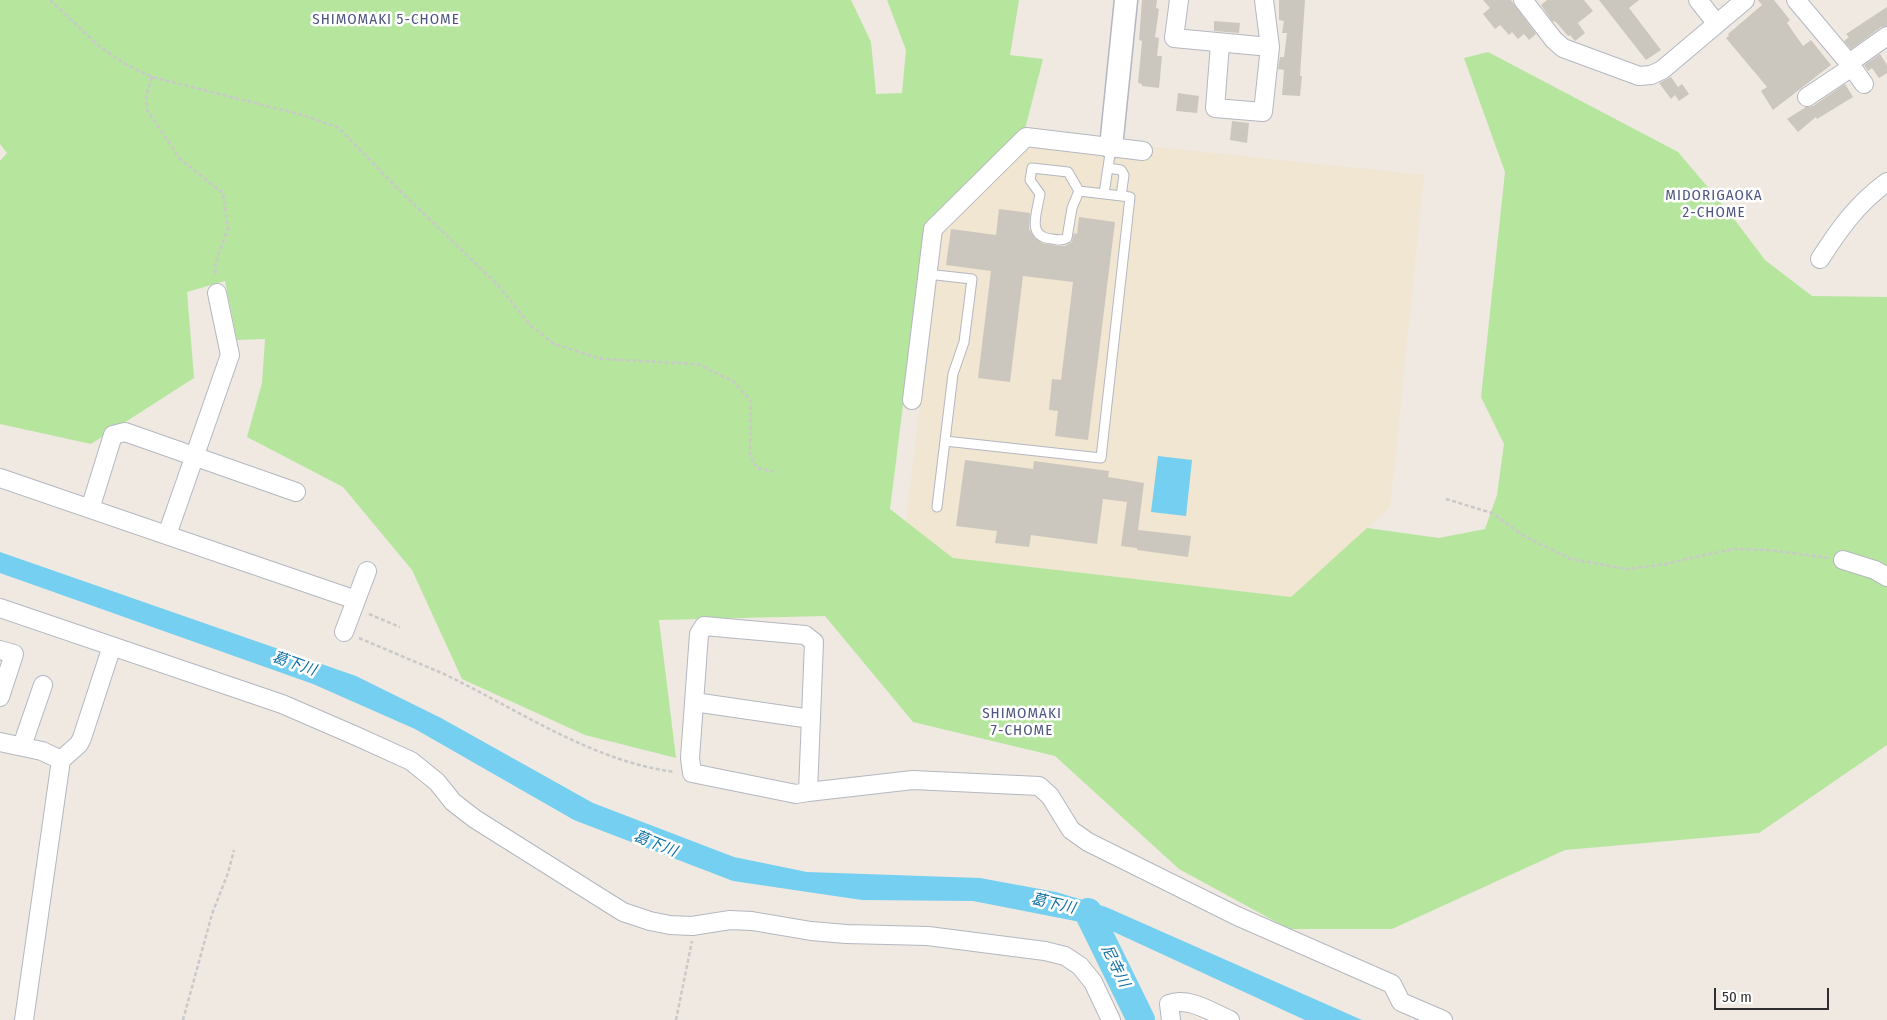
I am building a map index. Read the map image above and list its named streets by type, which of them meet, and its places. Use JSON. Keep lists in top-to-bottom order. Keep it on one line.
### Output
{"districts":["SHIMOMAKI 5-CHOME","MIDORIGAOKA 2-CHOME","SHIMOMAKI 7-CHOME"],"water":["葛下川","尼寺川"],"scale_bar":"50 m"}
